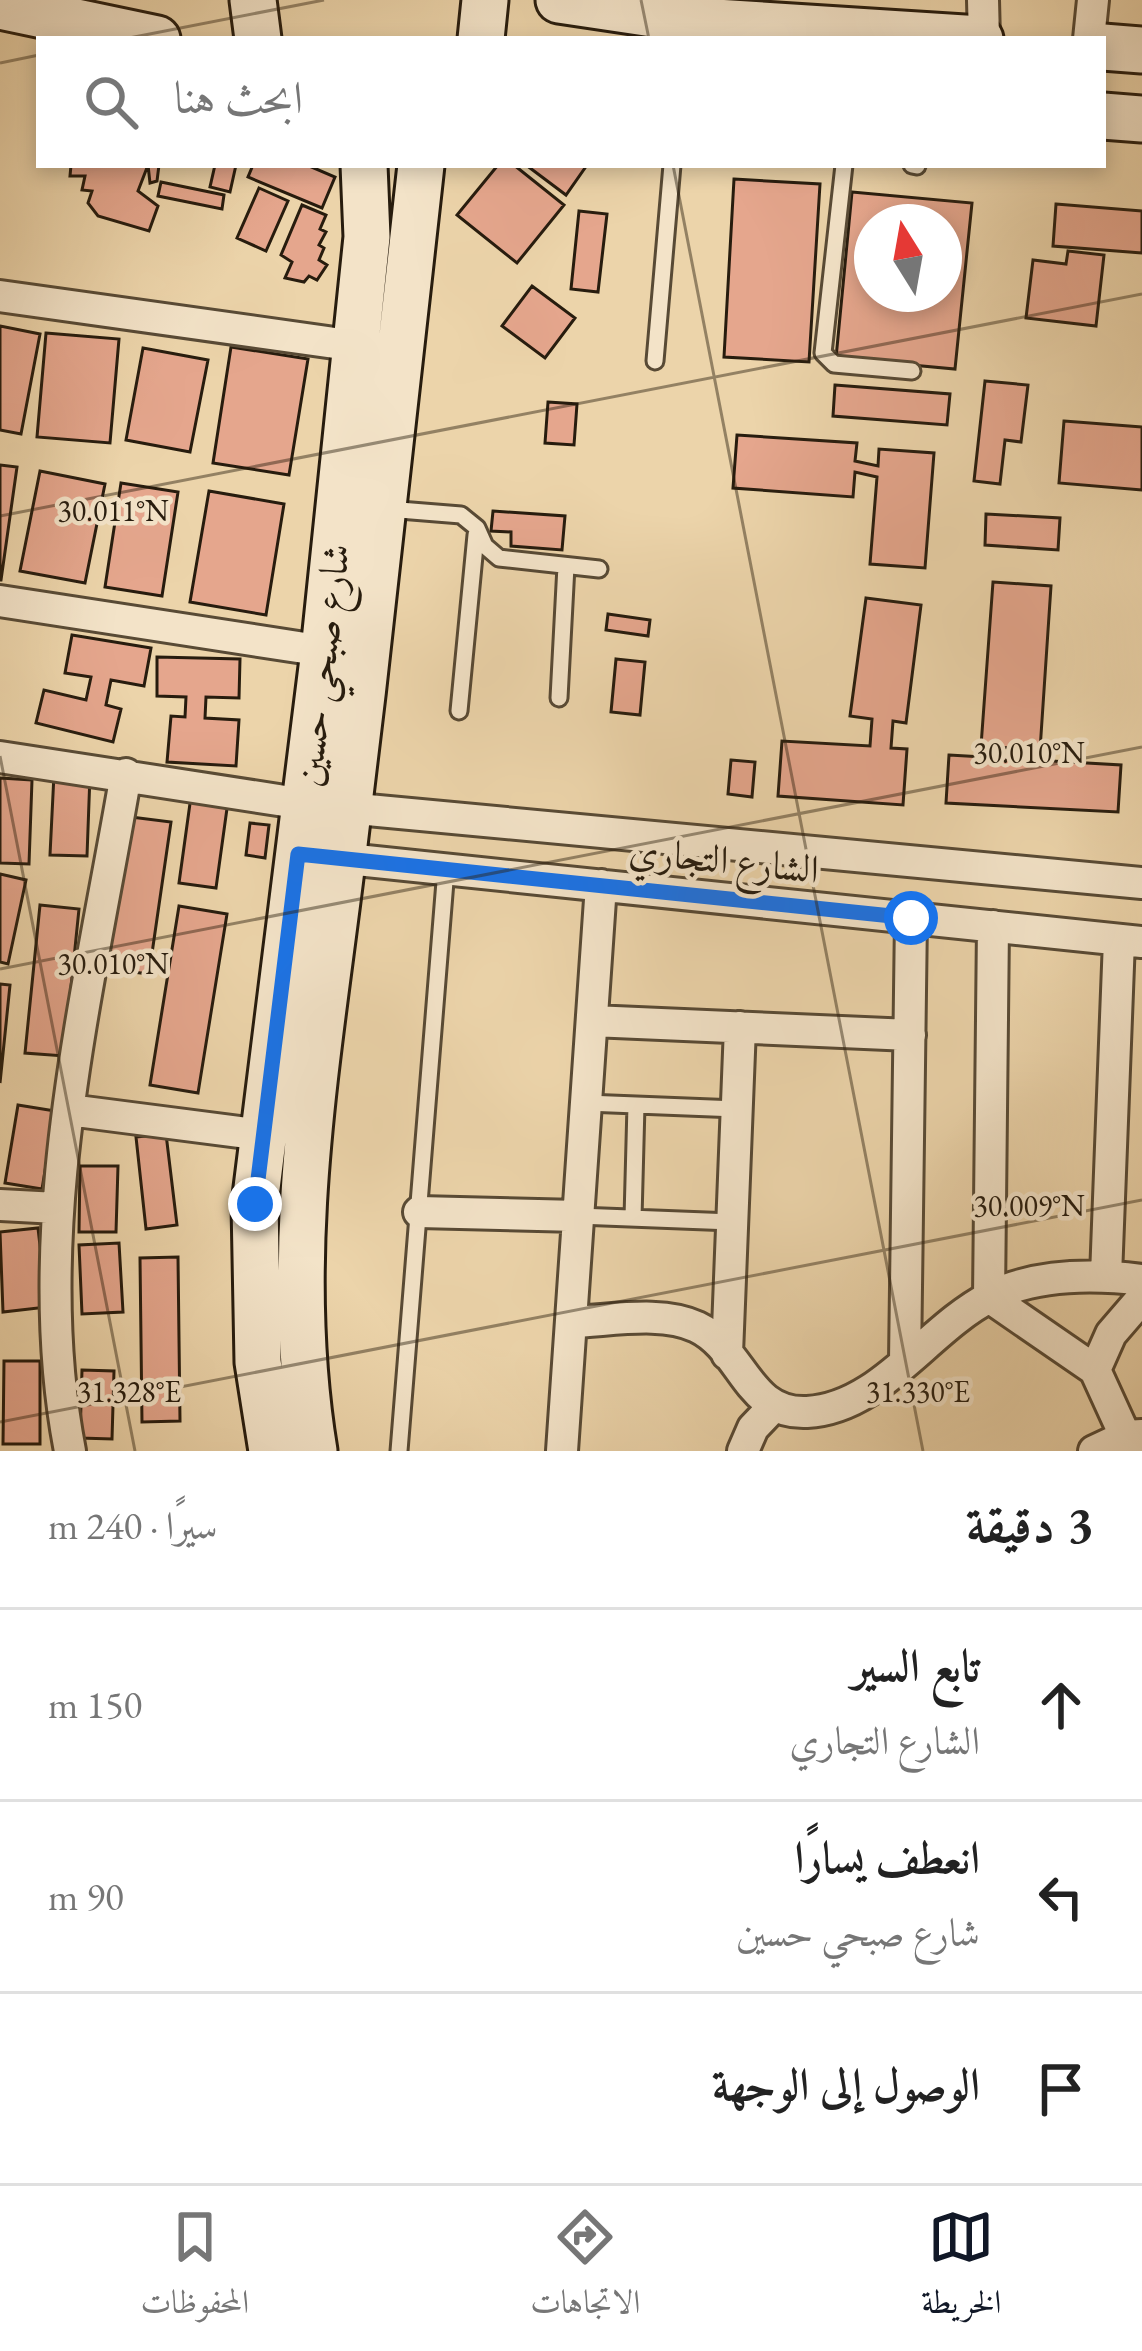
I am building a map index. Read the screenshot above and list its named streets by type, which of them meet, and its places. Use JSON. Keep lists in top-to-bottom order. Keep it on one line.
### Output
{"streets":{"street":["شارع صبحي حسين","الشارع التجاري"]},"crossings":[["شارع صبحي حسين","الشارع التجاري"]],"north":"top","page":{"search":"ابحث هنا","heading":["3 دقيقة","سيرًا · 240 m"],"list":[["تابع السير","الشارع التجاري","150 m"],["انعطف يسارًا","شارع صبحي حسين","90 m"],"الوصول إلى الوجهة"],"nav":["الخريطة","الاتجاهات","المحفوظات"]},"coordinates":["30.011°N","30.010°N","30.009°N","31.328°E","31.330°E"]}
